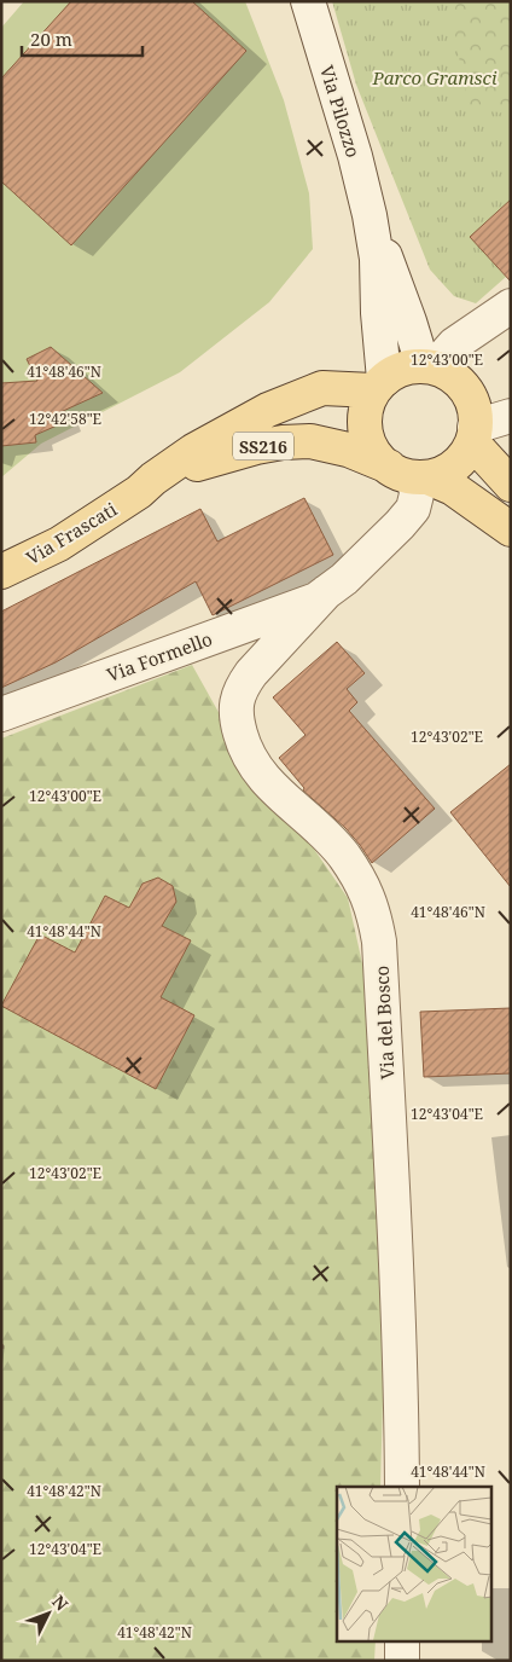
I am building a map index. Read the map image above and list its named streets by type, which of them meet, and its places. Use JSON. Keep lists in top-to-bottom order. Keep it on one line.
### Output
{"streets":{"main road":["SS216","Via Frascati"],"street":["Via Pilozzo","Via Formello","Via del Bosco"]},"crossings":[["Via Pilozzo","SS216"],["Via Pilozzo","Via Frascati"],["SS216","Via Frascati"],["Via Formello","Via del Bosco"]],"parks":["Parco Gramsci"],"scale_bar":"20 m","north":"top right","coordinates":["12°43'00\"E","41°48'46\"N","12°42'58\"E","12°43'02\"E","41°48'44\"N","12°43'04\"E","41°48'42\"N"]}
